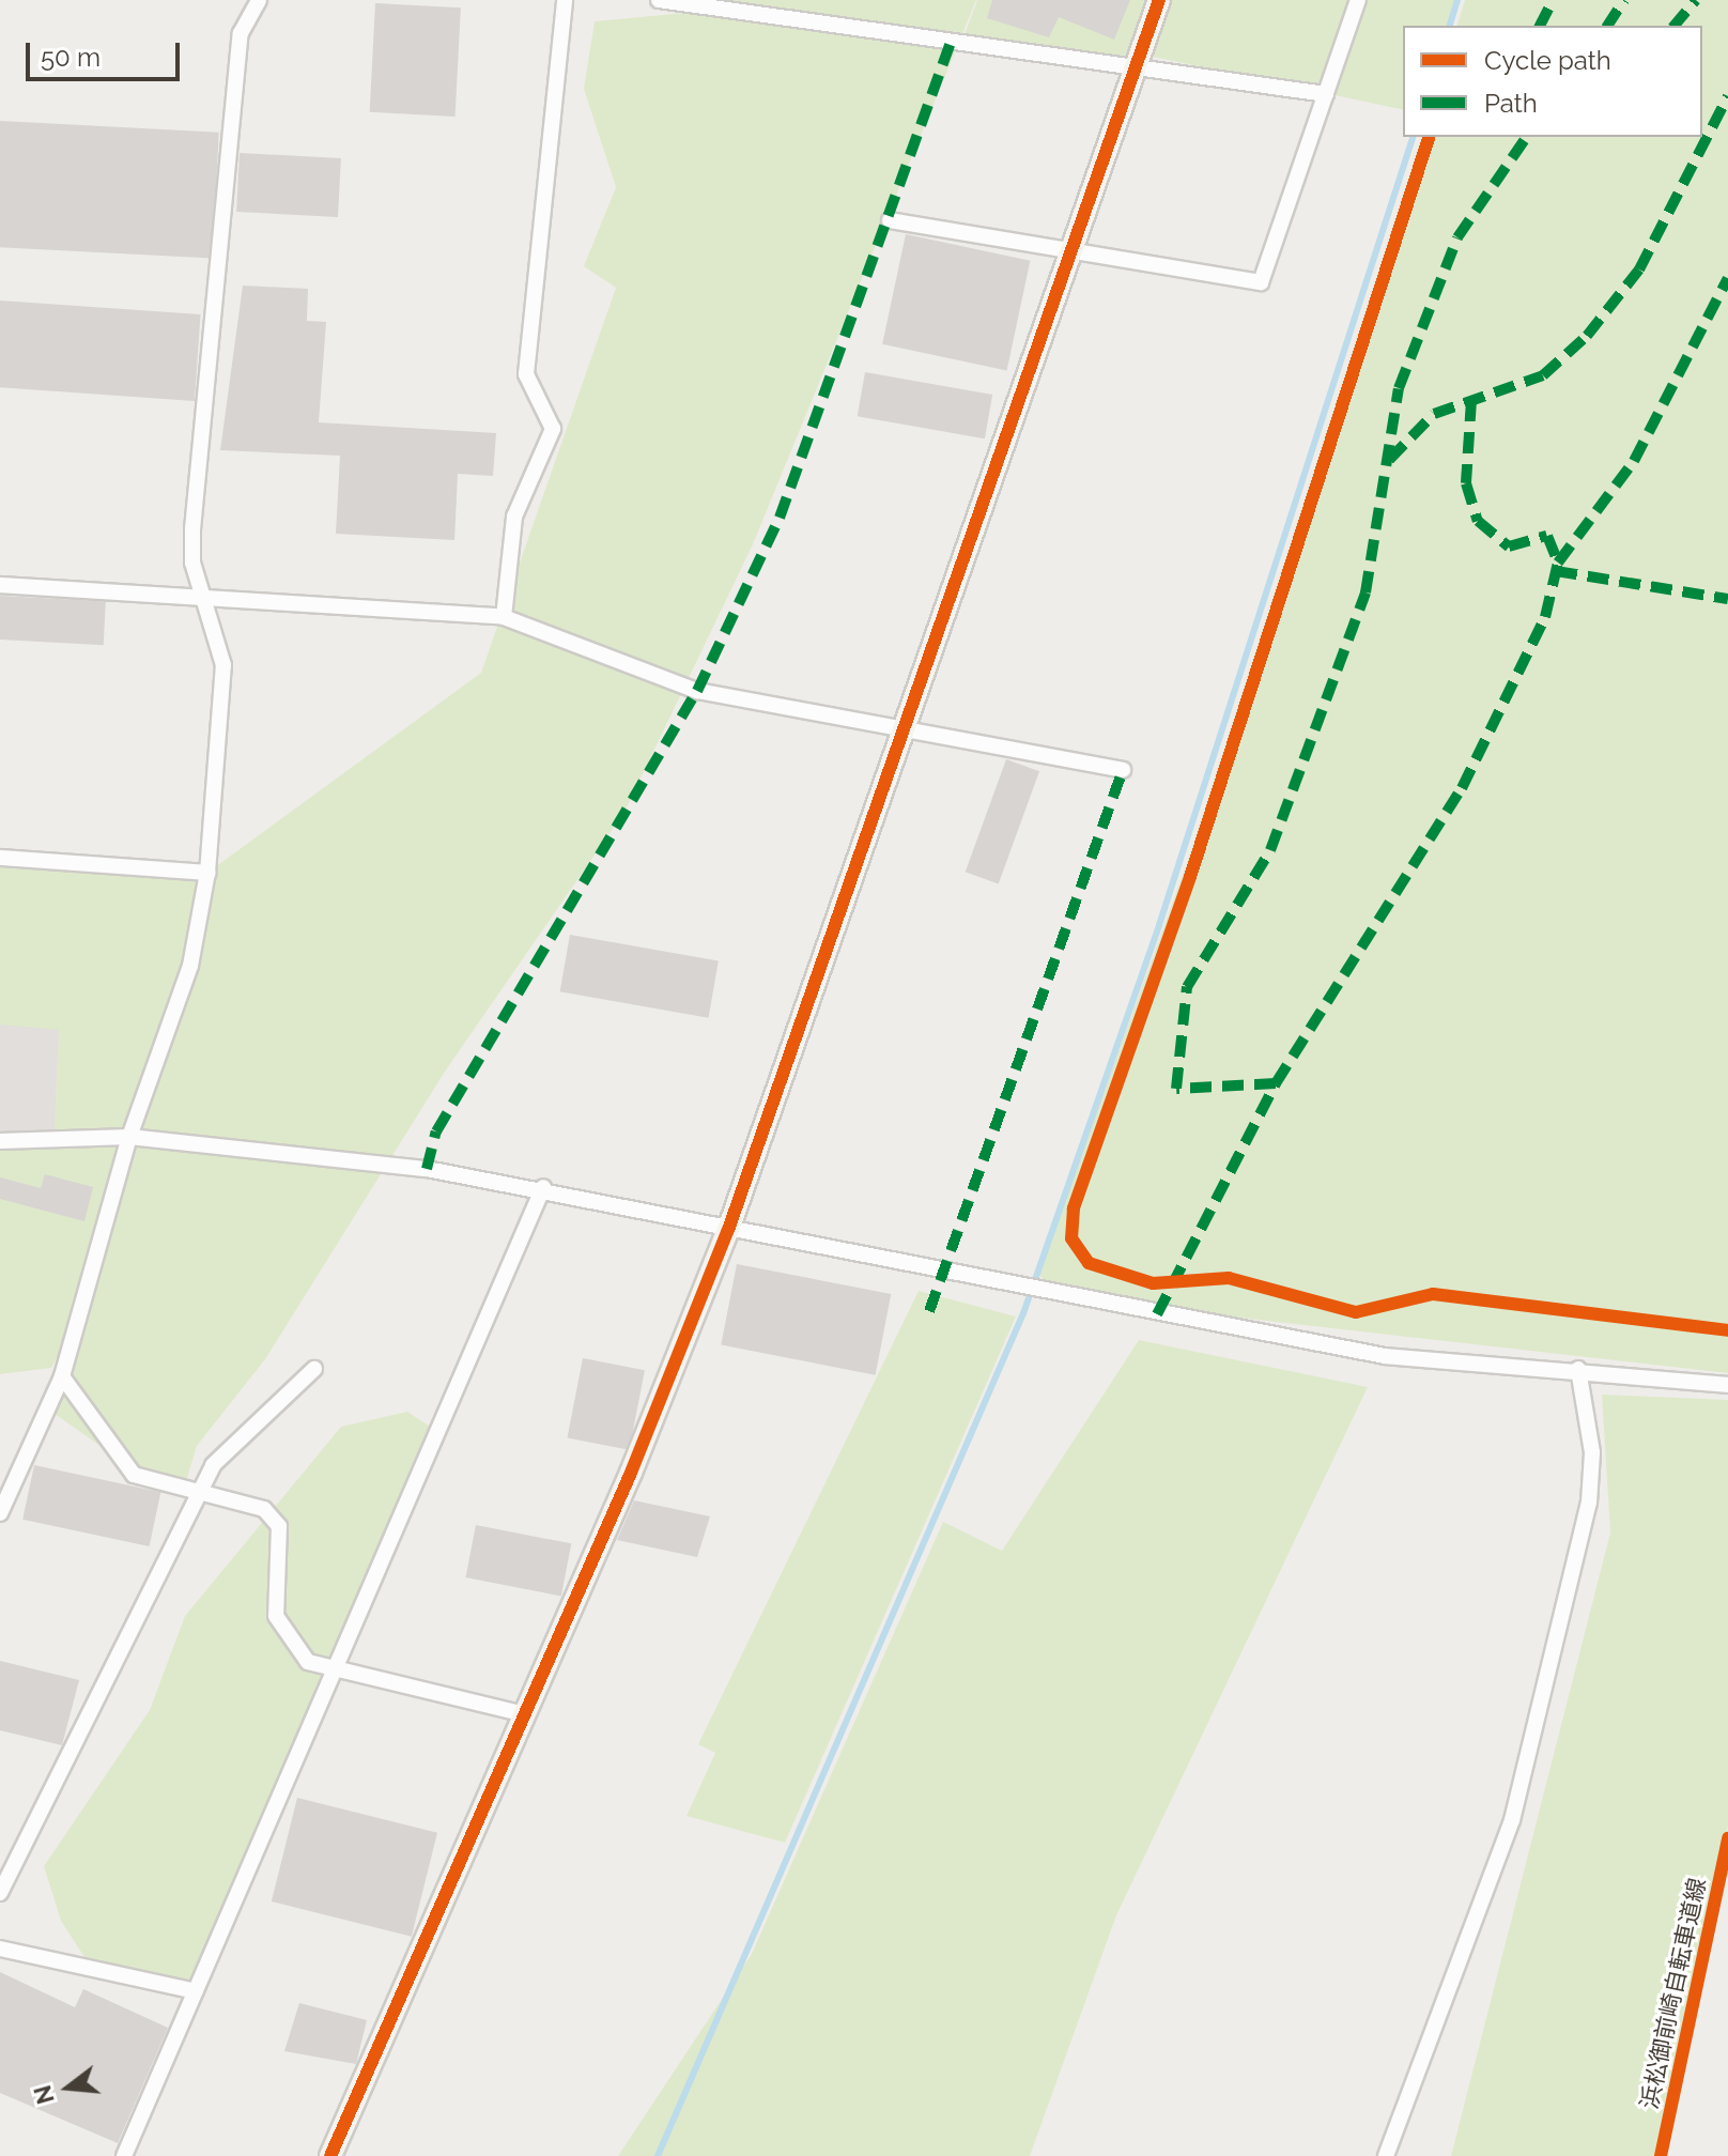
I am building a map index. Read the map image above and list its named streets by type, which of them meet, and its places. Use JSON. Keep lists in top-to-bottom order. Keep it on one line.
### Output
{"streets":{"cycle path":["浜松御前崎自転車道線"]},"legend":["Cycle path","Path"],"scale_bar":"50 m","north":"left"}
